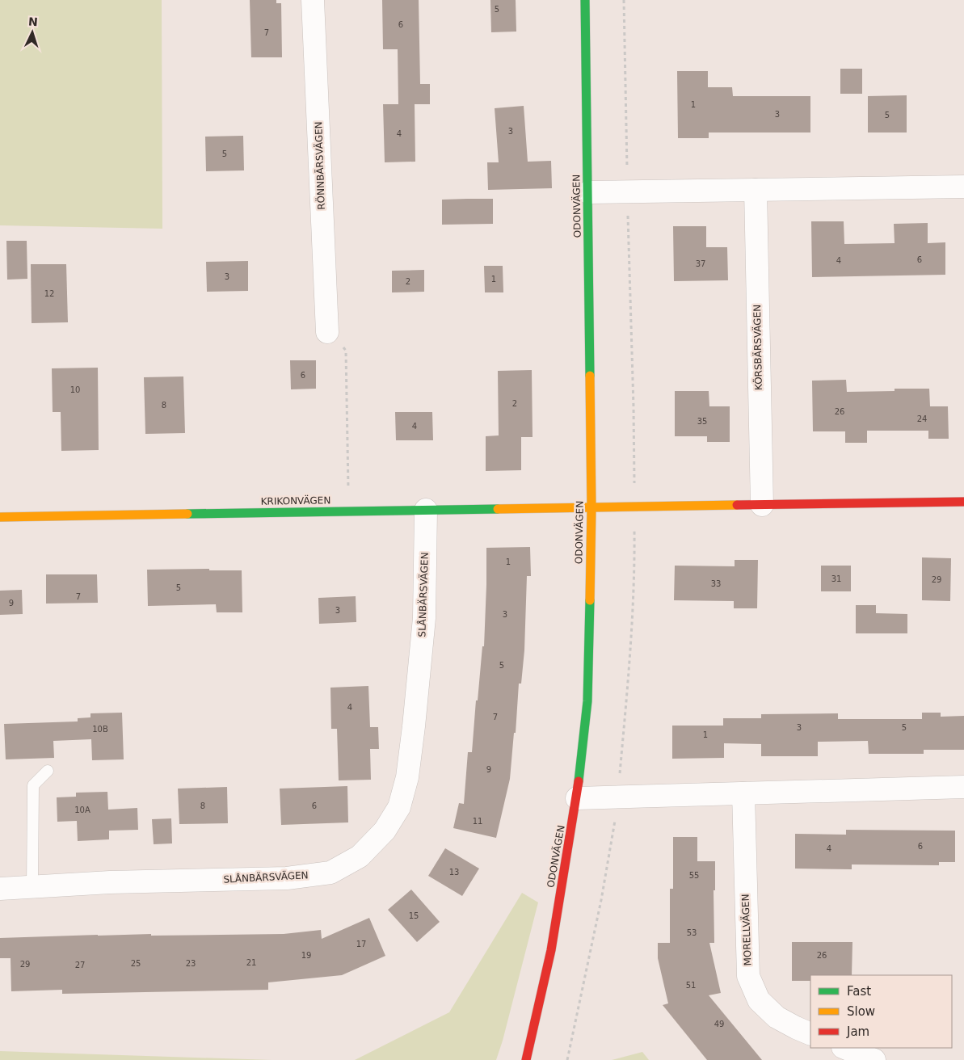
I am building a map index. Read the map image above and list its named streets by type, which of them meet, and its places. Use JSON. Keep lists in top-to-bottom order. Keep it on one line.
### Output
{"streets":{"street":["RÖNNBÄRSVÄGEN","ODONVÄGEN","KÖRSBÄRSVÄGEN","KRIKONVÄGEN","SLÅNBÄRSVÄGEN","MORELLVÄGEN"]},"crossings":[["ODONVÄGEN","KRIKONVÄGEN"],["KRIKONVÄGEN","SLÅNBÄRSVÄGEN"]],"house_numbers":["5","6","7","1","3","5","3","4","5","6","4","37","3","1","2","12","6","10","2","8","26","24","35","4","1","31","29","33","5","7","9","3","3","5","4","7","3","5","10B","1","9","8","6","10A","11","6","4","13","55","15","53","17","19","26","21","25","23","29","27","51","49"],"legend":["Fast","Slow","Jam"],"north":"top"}
